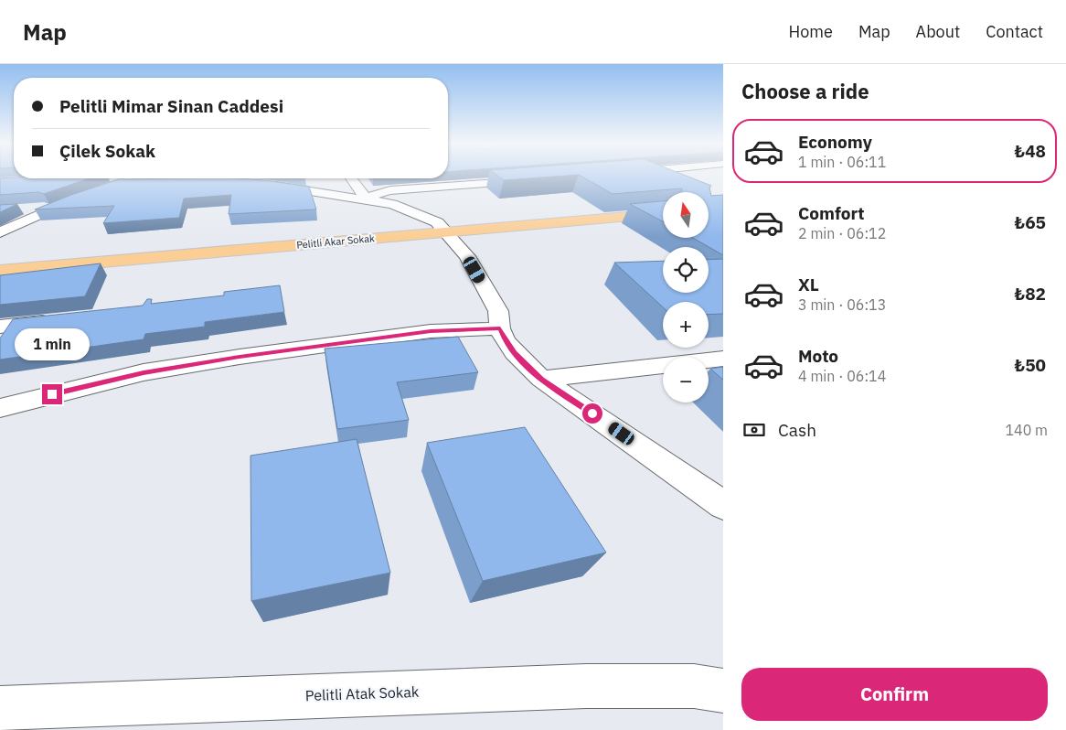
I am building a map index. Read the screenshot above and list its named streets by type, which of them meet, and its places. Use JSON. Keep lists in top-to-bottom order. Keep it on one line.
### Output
{"streets":{"main road":["Pelitli Akar Sokak"],"street":["Pelitli Atak Sokak"]},"north":"top","page":{"header":"Map","nav":["Home","Map","About","Contact"],"heading":"Choose a ride","banner":["Pelitli Mimar Sinan Caddesi","Çilek Sokak"],"list":[{"name":"Economy","note":"1 min · 06:11","value":"₺48"},{"name":"Comfort","note":"2 min · 06:12","value":"₺65"},{"name":"XL","note":"3 min · 06:13","value":"₺82"},{"name":"Moto","note":"4 min · 06:14","value":"₺50"}],"map_buttons":["+","−"],"bubble":"1 min","pay":["Cash","140 m"],"buttons":"Confirm"}}
